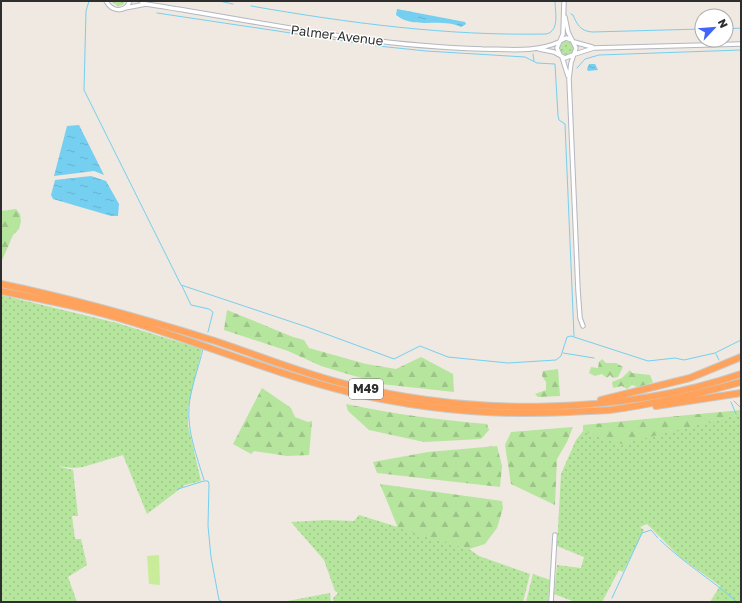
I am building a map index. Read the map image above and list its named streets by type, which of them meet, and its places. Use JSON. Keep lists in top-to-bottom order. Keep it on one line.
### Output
{"streets":{"highway":["M49"],"street":["Palmer Avenue"]},"north":"top right"}
